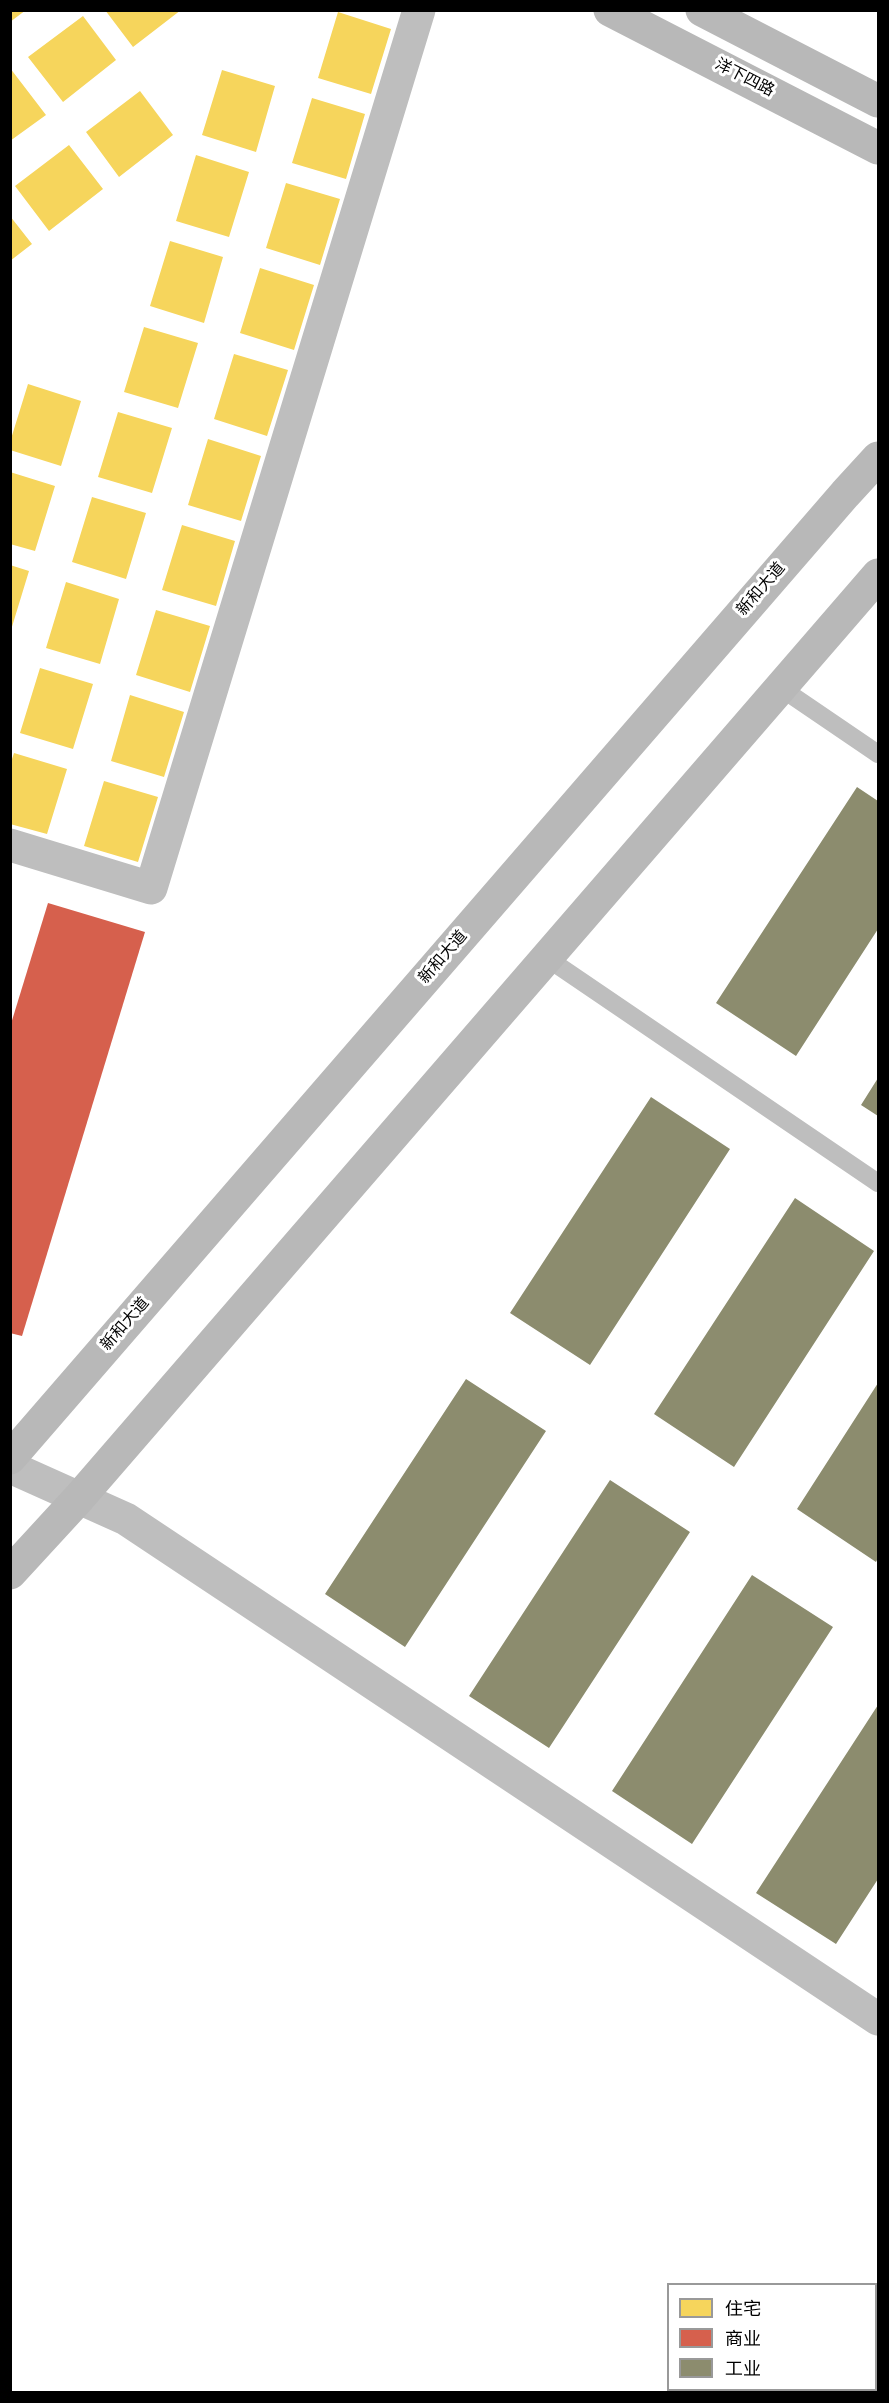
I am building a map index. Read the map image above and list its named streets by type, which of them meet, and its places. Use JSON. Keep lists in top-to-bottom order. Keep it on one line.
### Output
{"streets":{"main road":["洋下四路","新和大道"]},"legend":["住宅","商业","工业"]}
